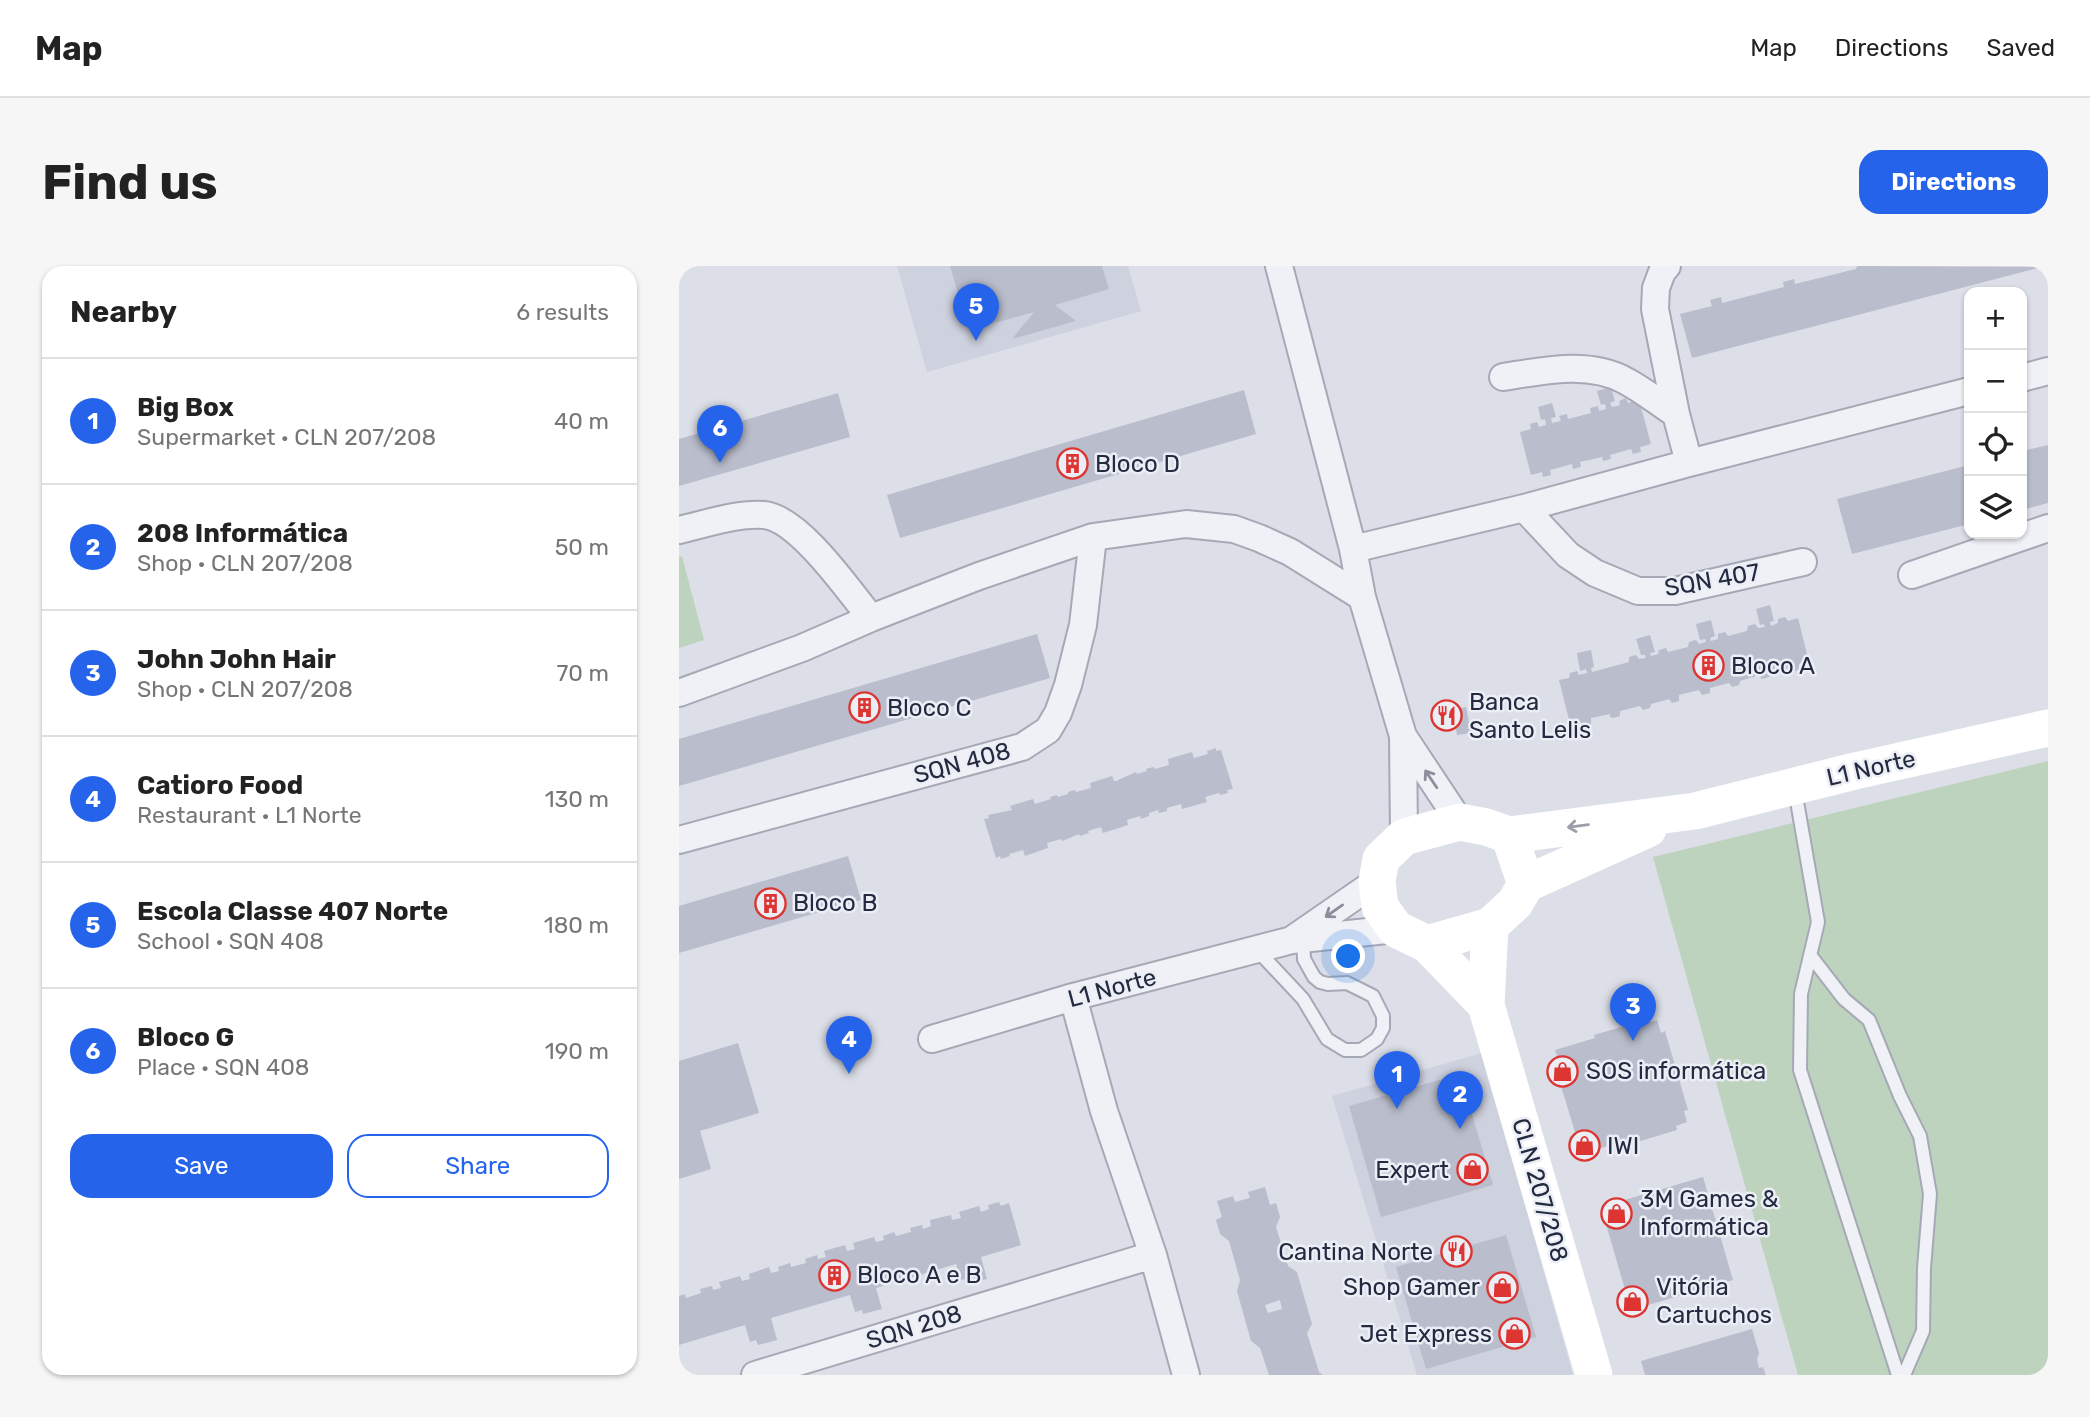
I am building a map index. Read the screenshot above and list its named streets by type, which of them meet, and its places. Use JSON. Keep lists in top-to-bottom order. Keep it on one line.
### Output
{"streets":{"street":["SQN 407","SQN 408","L1 Norte","CLN 207/208","SQN 208"]},"crossings":[["L1 Norte","CLN 207/208"]],"places":{"building":["Bloco D","Bloco A","Bloco C","Bloco B","Bloco A e B"],"restaurant":["Banca Santo Lelis","Cantina Norte"],"shop":["SOS informática","IWI","Expert","3M Games & Informática","Shop Gamer","Vitória Cartuchos","Jet Express"]},"page":{"header":"Map","nav":["Map","Directions","Saved"],"buttons":["Directions",["Save","Share"]],"title":"Find us","heading":["Nearby","6 results"],"pins":["5","6","3","4","1","2"],"map_buttons":["+","−"],"list":[{"mark":"1","name":"Big Box","note":"Supermarket · CLN 207/208","value":"40 m"},{"mark":"2","name":"208 Informática","note":"Shop · CLN 207/208","value":"50 m"},{"mark":"3","name":"John John Hair","note":"Shop · CLN 207/208","value":"70 m"},{"mark":"4","name":"Catioro Food","note":"Restaurant · L1 Norte","value":"130 m"},{"mark":"5","name":"Escola Classe 407 Norte","note":"School · SQN 408","value":"180 m"},{"mark":"6","name":"Bloco G","note":"Place · SQN 408","value":"190 m"}]}}
